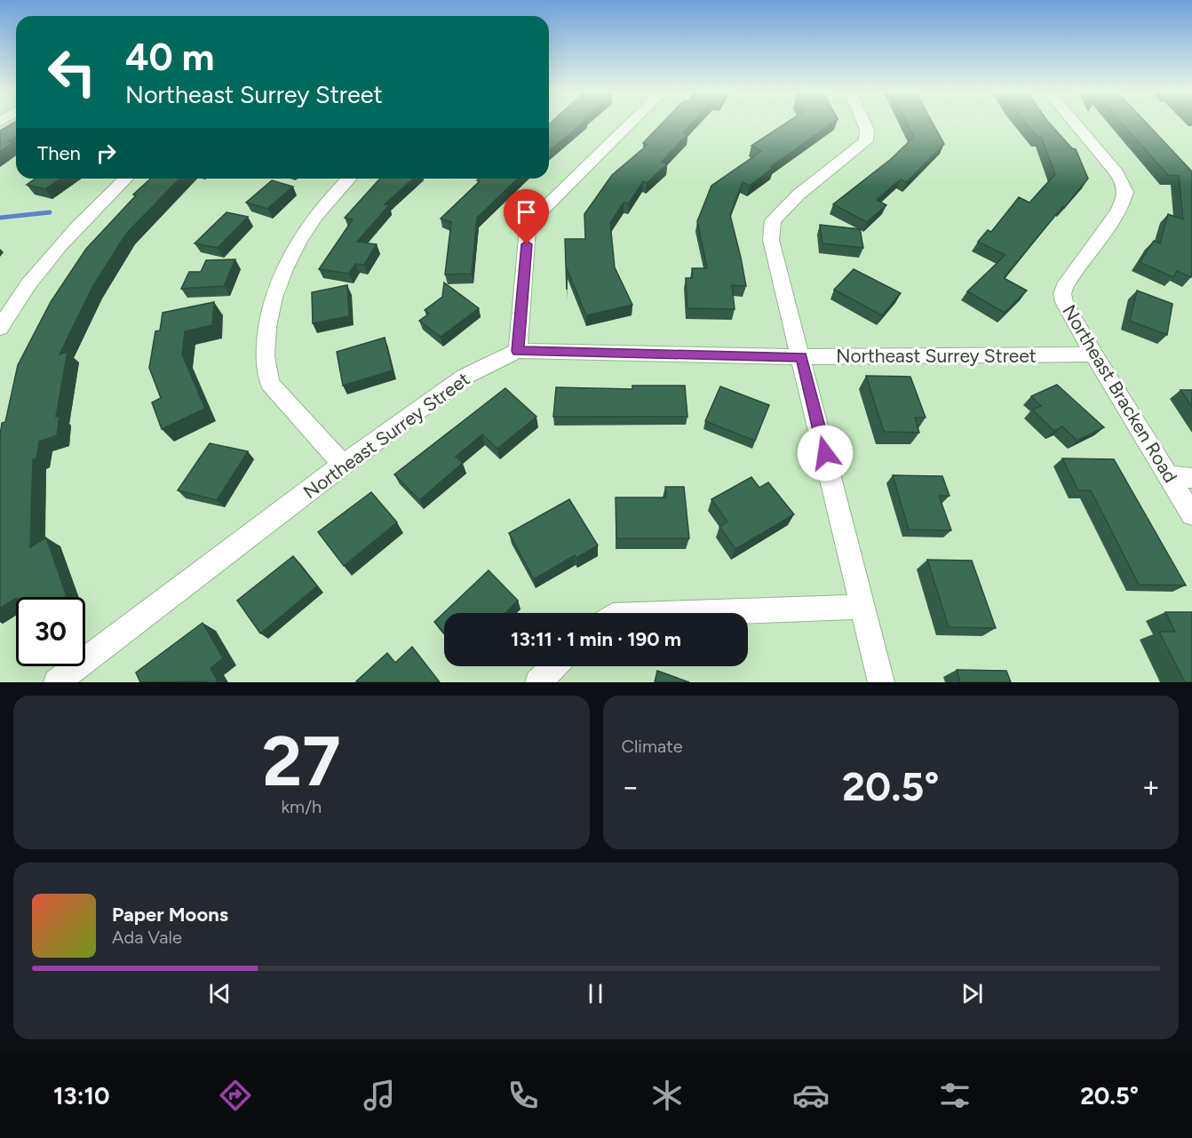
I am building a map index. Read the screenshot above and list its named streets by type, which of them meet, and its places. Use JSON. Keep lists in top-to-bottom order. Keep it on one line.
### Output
{"streets":{"street":["Northeast Surrey Street","Northeast Bracken Road"]},"crossings":[["Northeast Surrey Street","Northeast Bracken Road"]],"page":{"turn":["40 m","Northeast Surrey Street"],"then":"Then","limit":"30","trip":"13:11 · 1 min · 190 m","tile":[["27","km/h"],"Climate"],"heat":["−","20.5°","+"],"song":["Paper Moons","Ada Vale"],"tabs":["13:10","20.5°"]}}
